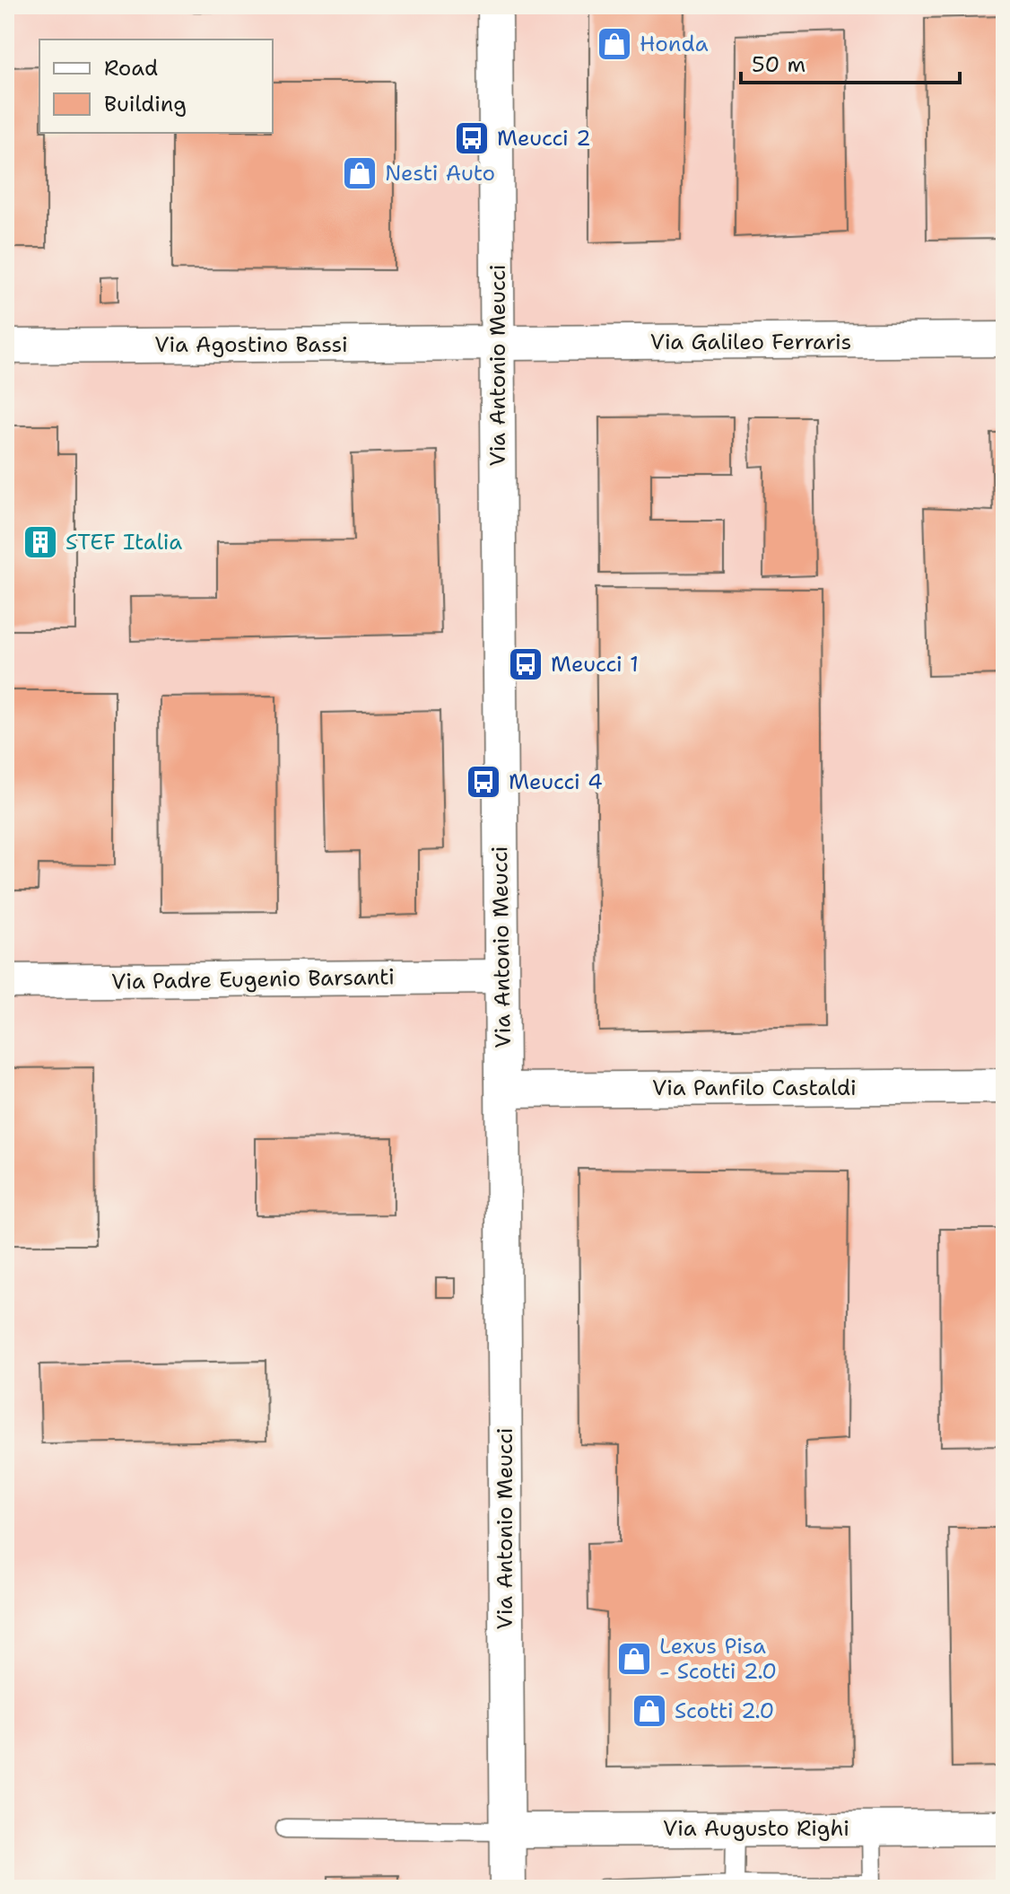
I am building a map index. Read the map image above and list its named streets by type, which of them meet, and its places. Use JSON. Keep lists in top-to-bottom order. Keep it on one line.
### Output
{"streets":{"street":["Via Galileo Ferraris","Via Agostino Bassi","Via Antonio Meucci","Via Padre Eugenio Barsanti","Via Panfilo Castaldi","Via Augusto Righi"]},"crossings":[["Via Galileo Ferraris","Via Agostino Bassi"],["Via Galileo Ferraris","Via Antonio Meucci"],["Via Agostino Bassi","Via Antonio Meucci"],["Via Antonio Meucci","Via Padre Eugenio Barsanti"],["Via Antonio Meucci","Via Panfilo Castaldi"],["Via Antonio Meucci","Via Augusto Righi"]],"places":{"shop":["Honda","Nesti Auto","Lexus Pisa - Scotti 2.0","Scotti 2.0"],"bus stop":["Meucci 2","Meucci 1","Meucci 4"],"building":["STEF Italia"]},"legend":["Road","Building"],"scale_bar":"50 m"}
